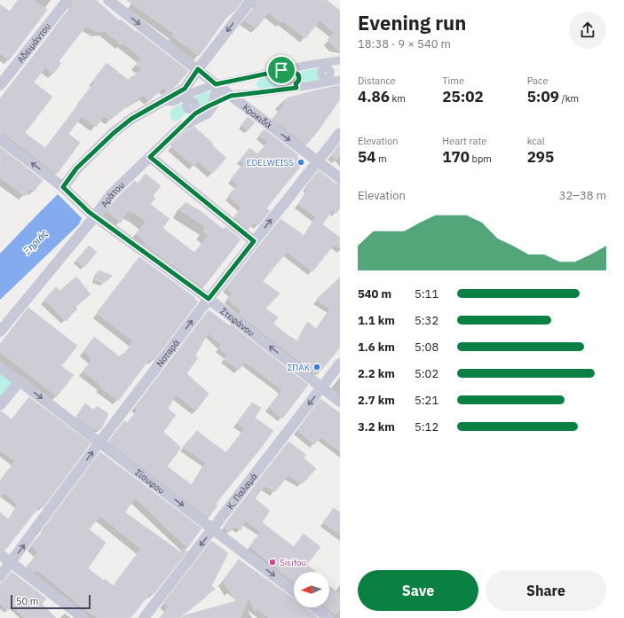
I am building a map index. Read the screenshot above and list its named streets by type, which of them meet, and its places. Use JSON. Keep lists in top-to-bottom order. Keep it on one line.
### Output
{"streets":{"street":["Αδειμάντου","Κροκιδά","Αράτου","Στεφάνου","Νοταρά","Σίσυφου","Κ. Παλαμά"]},"crossings":[["Κροκιδά","Νοταρά"],["Αράτου","Στεφάνου"],["Στεφάνου","Νοταρά"],["Στεφάνου","Κ. Παλαμά"],["Νοταρά","Σίσυφου"],["Σίσυφου","Κ. Παλαμά"]],"one_way":["Κροκιδά","Στεφάνου","Νοταρά","Σίσυφου","Κ. Παλαμά"],"water":["Ξηριάς"],"places":["EDELWEISS","ΣΠΑΚ","Sisifou"],"scale_bar":"50 m","north":"left","page":{"heading":["Evening run","18:38 · 9 × 540 m"],"stats":[["Distance","4.86 km"],["Time","25:02"],["Pace","5:09 /km"],["Elevation","54 m"],["Heart rate","170 bpm"],["kcal","295"]],"chart":["Elevation","32–38 m"],"list":[{"name":"540 m","note":"5:11"},{"name":"1.1 km","note":"5:32"},{"name":"1.6 km","note":"5:08"},{"name":"2.2 km","note":"5:02"},{"name":"2.7 km","note":"5:21"},{"name":"3.2 km","note":"5:12"}],"buttons":["Save","Share"],"scale":"50 m"}}
